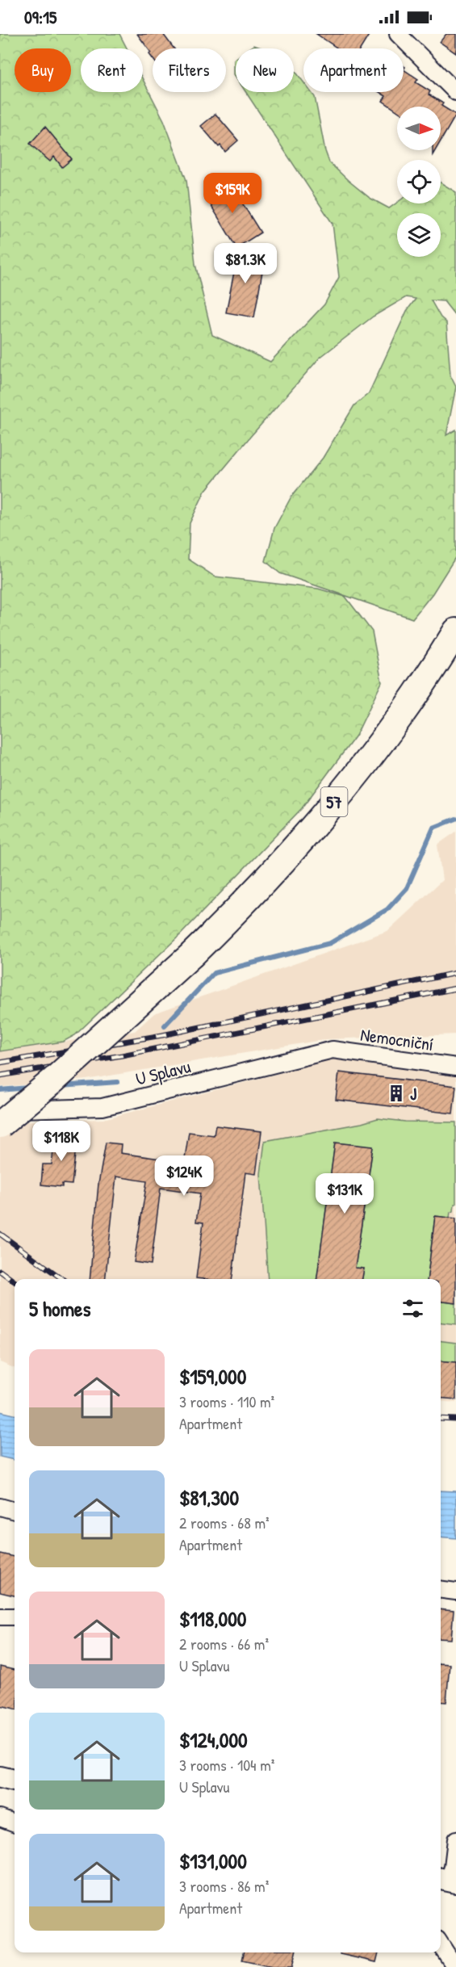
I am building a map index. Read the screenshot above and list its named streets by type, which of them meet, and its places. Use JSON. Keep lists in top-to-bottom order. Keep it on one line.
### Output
{"streets":{"main road":["57"],"street":["Nemocniční","U Splavu"]},"crossings":[["Nemocniční","U Splavu"]],"places":{"building":["J"]},"north":"right","page":{"status":"09:15","chip":["Buy","Rent","Filters","New","Apartment"],"price":["$159K","$81.3K","$118K","$124K","$131K"],"heading":"5 homes","list":[{"name":"$159,000","note":"3 rooms · 110 m² · Apartment"},{"name":"$81,300","note":"2 rooms · 68 m² · Apartment"},{"name":"$118,000","note":"2 rooms · 66 m² · U Splavu"},{"name":"$124,000","note":"3 rooms · 104 m² · U Splavu"},{"name":"$131,000","note":"3 rooms · 86 m² · Apartment"}]}}
